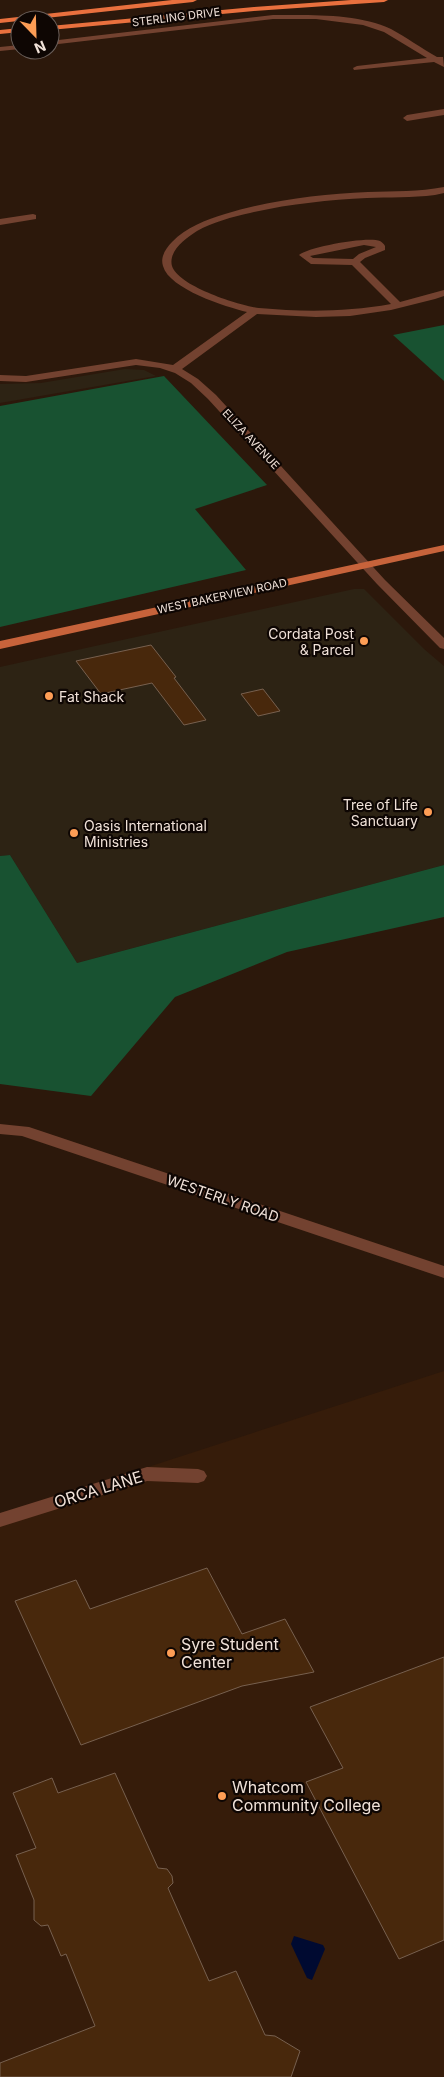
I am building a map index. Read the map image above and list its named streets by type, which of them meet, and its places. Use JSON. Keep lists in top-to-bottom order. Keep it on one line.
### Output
{"streets":{"main road":["WEST BAKERVIEW ROAD"],"street":["STERLING DRIVE","ELIZA AVENUE","WESTERLY ROAD","ORCA LANE"]},"crossings":[["ELIZA AVENUE","WEST BAKERVIEW ROAD"]],"places":["Cordata Post & Parcel","Fat Shack","Tree of Life Sanctuary","Oasis International Ministries","Syre Student Center","Whatcom Community College"],"north":"bottom right"}
